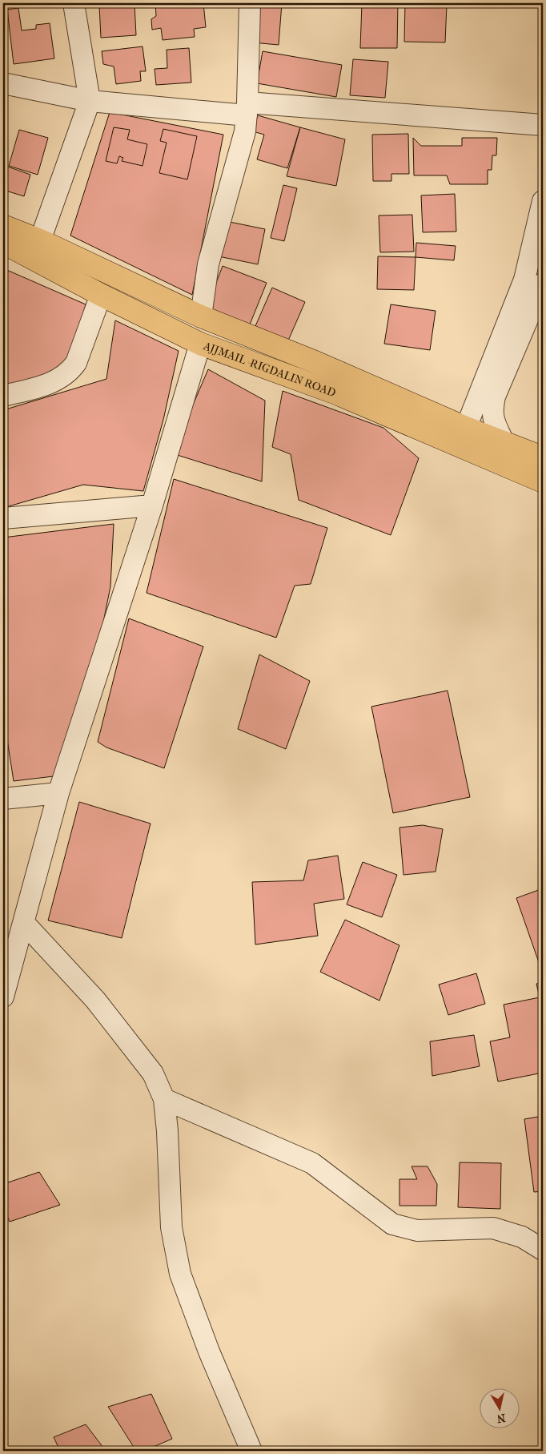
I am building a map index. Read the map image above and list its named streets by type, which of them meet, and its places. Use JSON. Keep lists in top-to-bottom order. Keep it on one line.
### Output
{"streets":{"main road":["AJJMAIL -RIGDALIN ROAD"]},"north":"bottom"}
